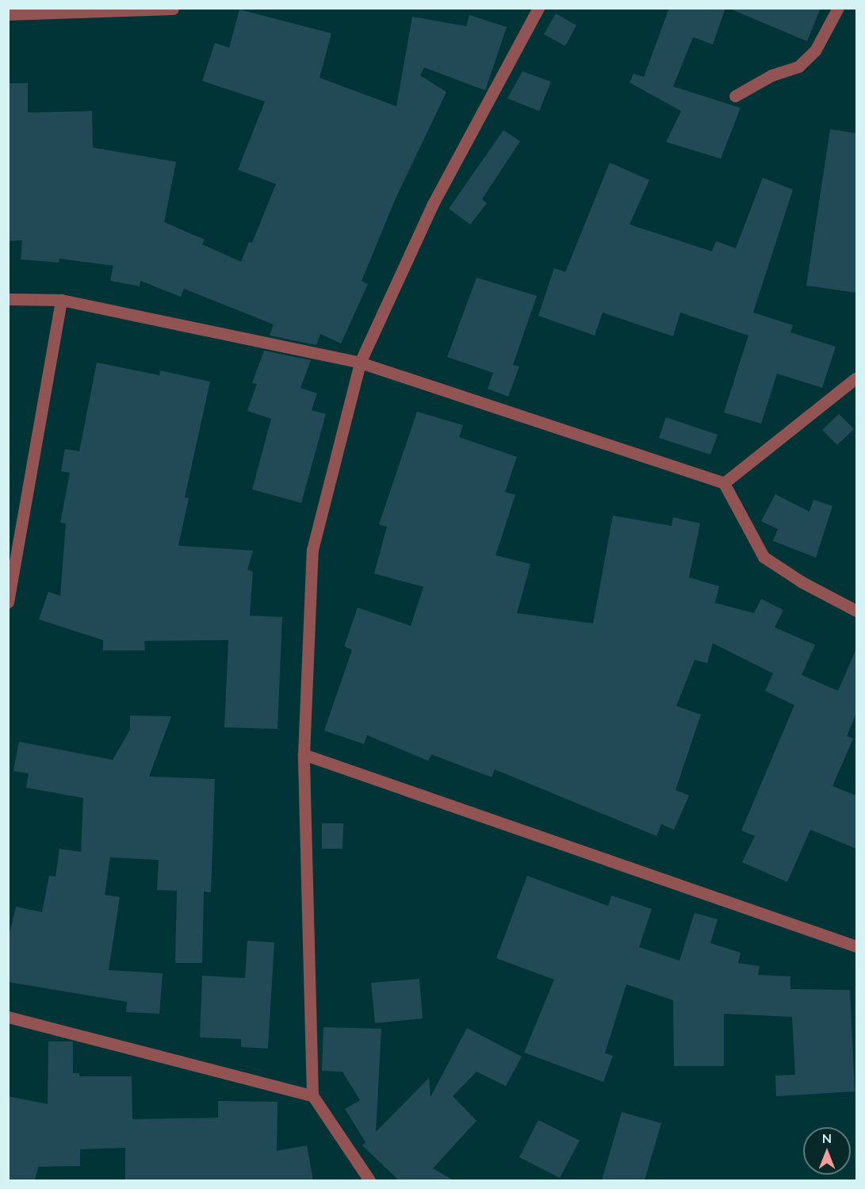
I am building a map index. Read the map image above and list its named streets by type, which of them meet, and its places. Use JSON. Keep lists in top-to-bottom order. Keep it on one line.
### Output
{"north":"top"}
